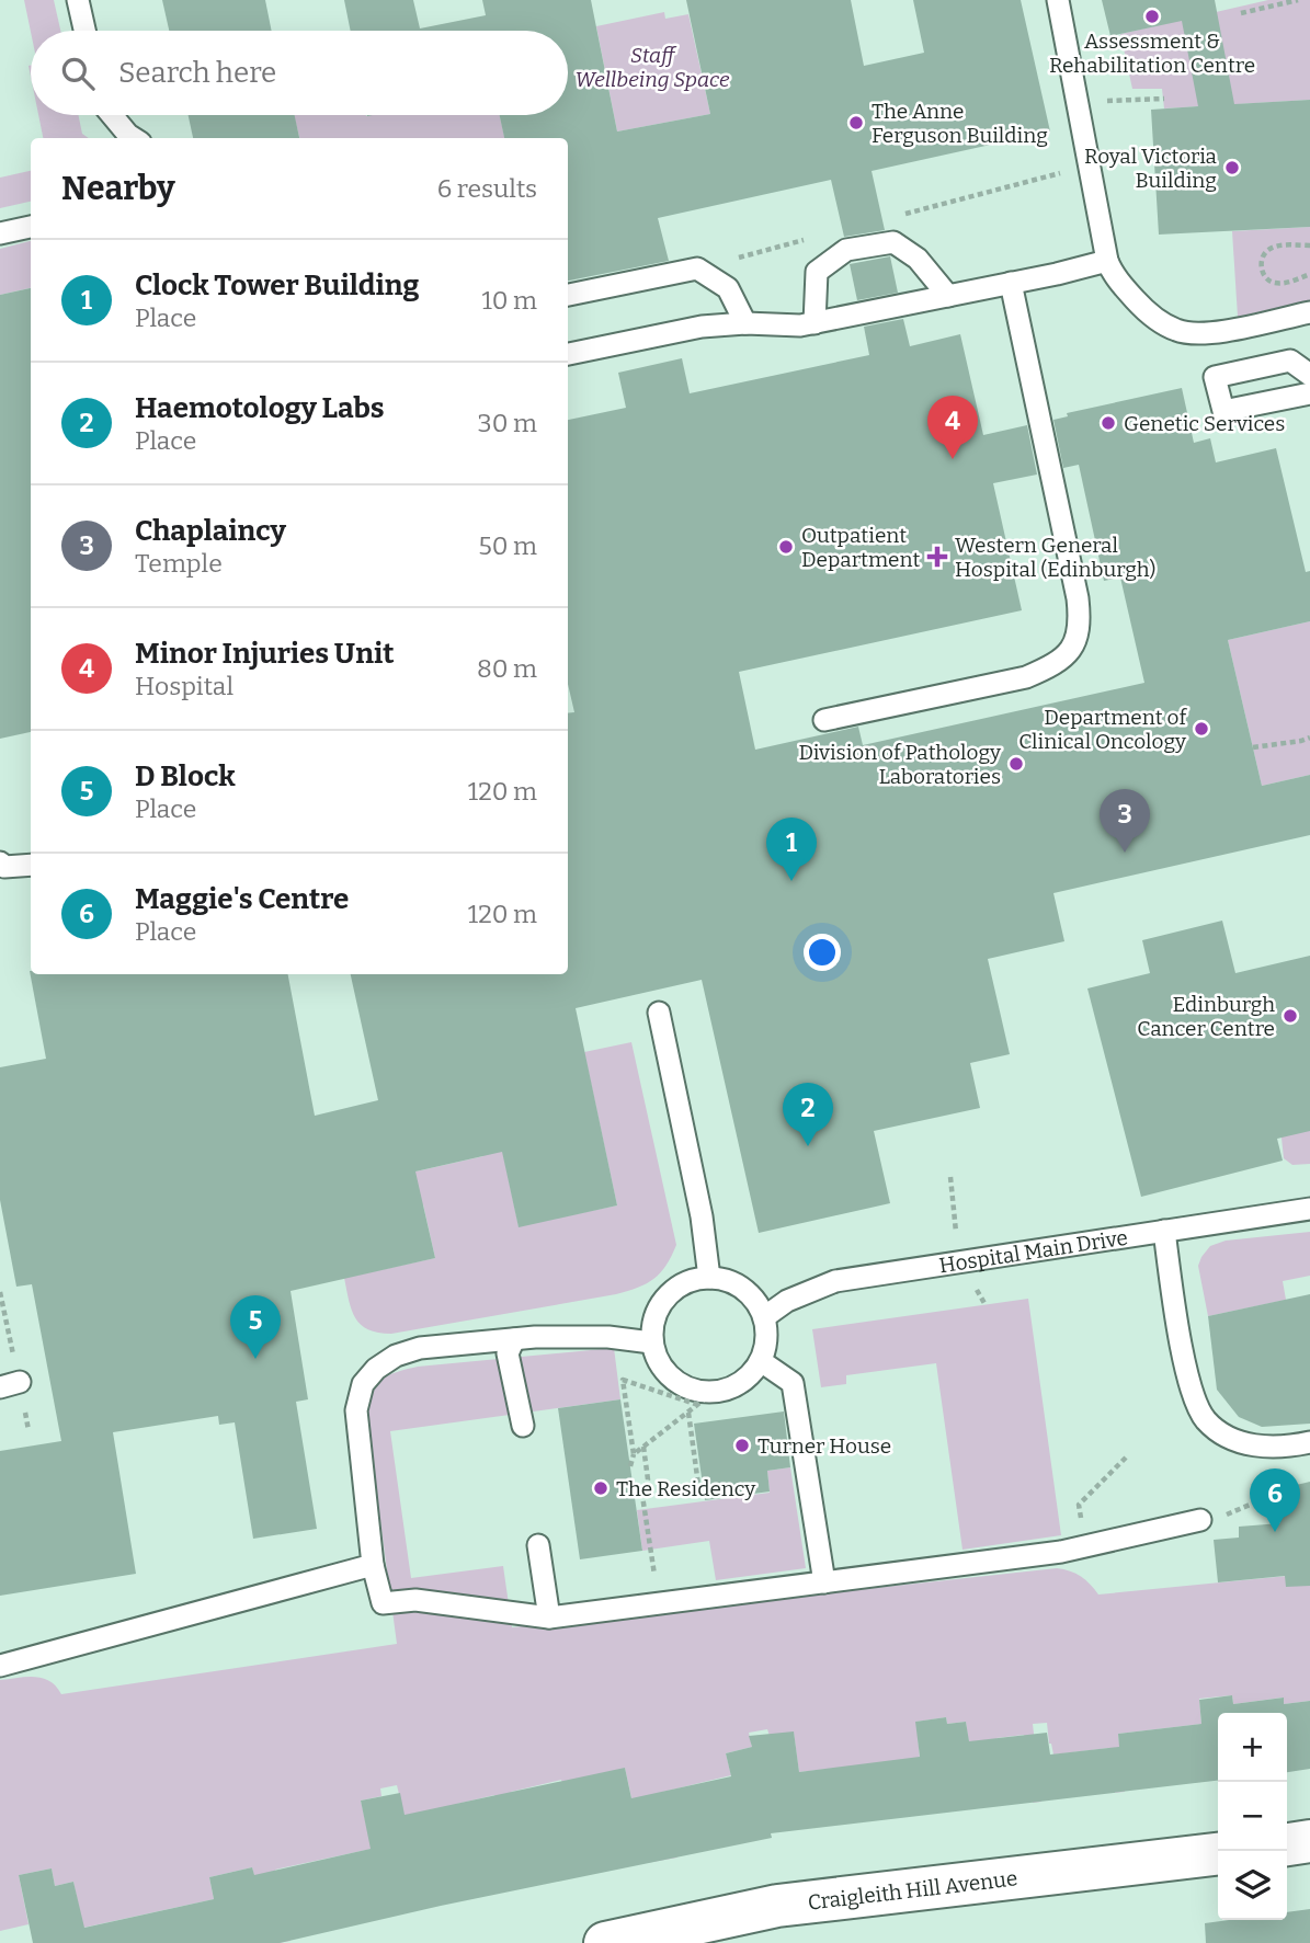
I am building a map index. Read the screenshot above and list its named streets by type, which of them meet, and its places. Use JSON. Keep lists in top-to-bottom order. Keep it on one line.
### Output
{"streets":{"street":["Craigleith Hill Avenue"],"lane":["Hospital Main Drive"]},"parks":["Staff Wellbeing Space"],"places":{"other":["Assessment & Rehabilitation Centre","The Anne Ferguson Building","Royal Victoria Building","Genetic Services","Outpatient Department","Department of Clinical Oncology","Division of Pathology Laboratories","Edinburgh Cancer Centre","Turner House","The Residency"],"health":["Western General Hospital (Edinburgh)"]},"page":{"search":"Search here","heading":["Nearby","6 results"],"list":[{"mark":"1","name":"Clock Tower Building","note":"Place","value":"10 m"},{"mark":"2","name":"Haemotology Labs","note":"Place","value":"30 m"},{"mark":"3","name":"Chaplaincy","note":"Temple","value":"50 m"},{"mark":"4","name":"Minor Injuries Unit","note":"Hospital","value":"80 m"},{"mark":"5","name":"D Block","note":"Place","value":"120 m"},{"mark":"6","name":"Maggie's Centre","note":"Place","value":"120 m"}],"pins":["4","3","1","2","5","6"],"map_buttons":["+","−"]}}
